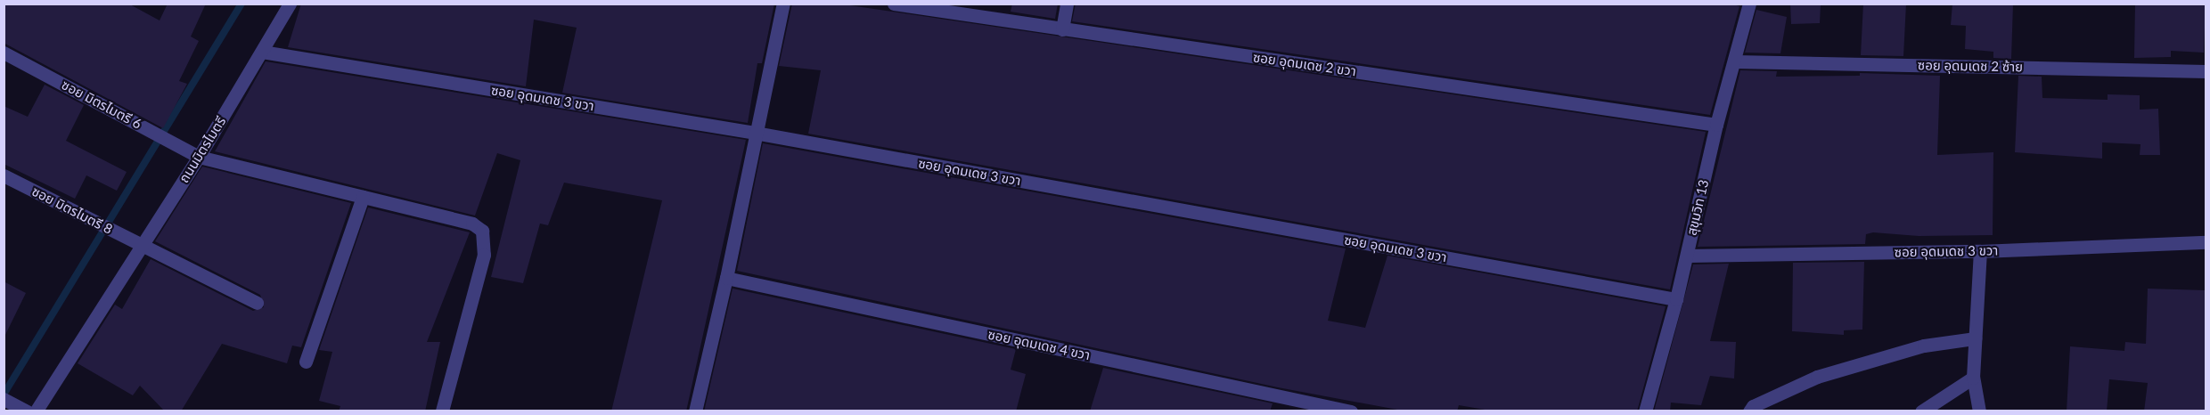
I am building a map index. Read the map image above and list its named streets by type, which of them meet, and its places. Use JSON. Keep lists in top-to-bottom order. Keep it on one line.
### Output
{"streets":{"street":["ซอย อุดมเดช 2 ขวา","ซอย อุดมเดช 2 ซ้าย","ซอย อุดมเดช 3 ขวา","ซอย มิตรไมตรี 6","ถนนมิตรไมตรี","สุขุมวิท 13","ซอย มิตรไมตรี 8","ซอย อุดมเดช 4 ขวา"]},"crossings":[["ซอย อุดมเดช 2 ขวา","สุขุมวิท 13"],["ซอย อุดมเดช 2 ซ้าย","สุขุมวิท 13"],["ซอย อุดมเดช 3 ขวา","ถนนมิตรไมตรี"],["ซอย อุดมเดช 3 ขวา","สุขุมวิท 13"],["ซอย มิตรไมตรี 6","ถนนมิตรไมตรี"],["ถนนมิตรไมตรี","ซอย มิตรไมตรี 8"]]}
